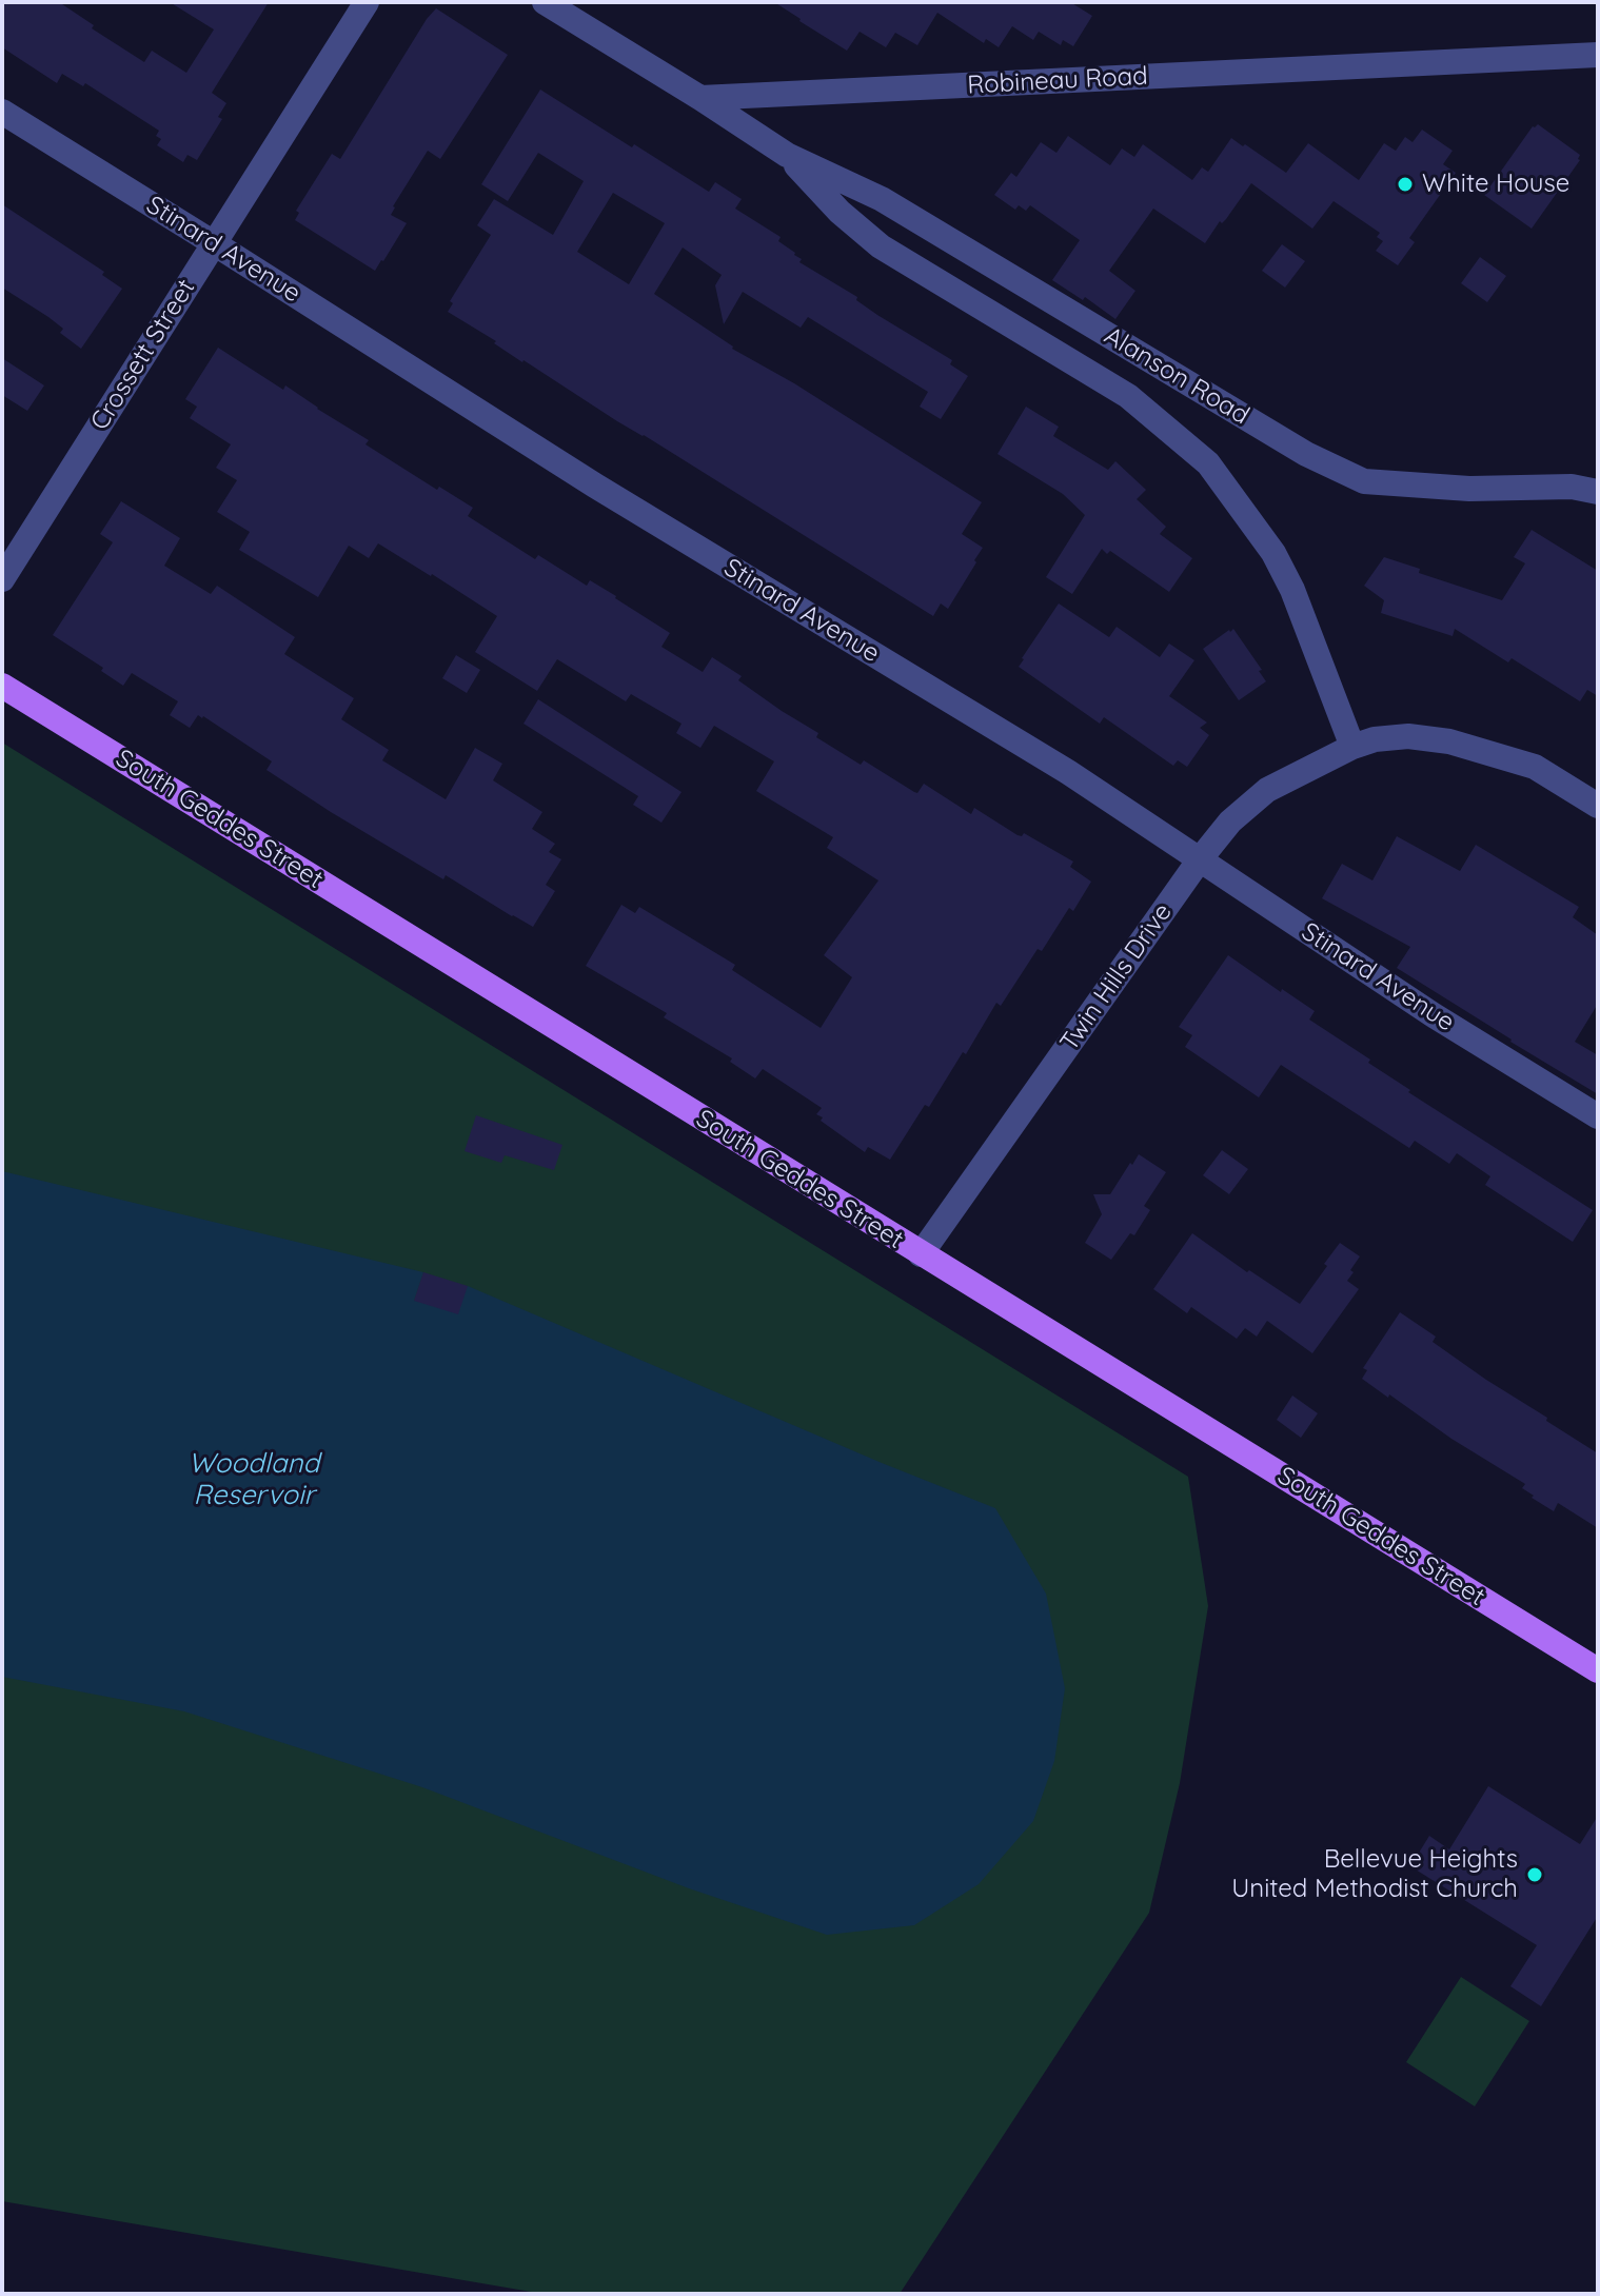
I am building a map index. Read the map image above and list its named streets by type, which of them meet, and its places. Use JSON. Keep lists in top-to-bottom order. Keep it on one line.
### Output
{"streets":{"main road":["South Geddes Street"],"street":["Robineau Road","Stinard Avenue","Crossett Street","Alanson Road","Twin Hills Drive"]},"crossings":[["Robineau Road","Alanson Road"],["Stinard Avenue","Crossett Street"],["Stinard Avenue","Twin Hills Drive"],["Alanson Road","Twin Hills Drive"],["South Geddes Street","Twin Hills Drive"]],"water":["Woodland Reservoir"],"places":["White House","Bellevue Heights United Methodist Church"]}
